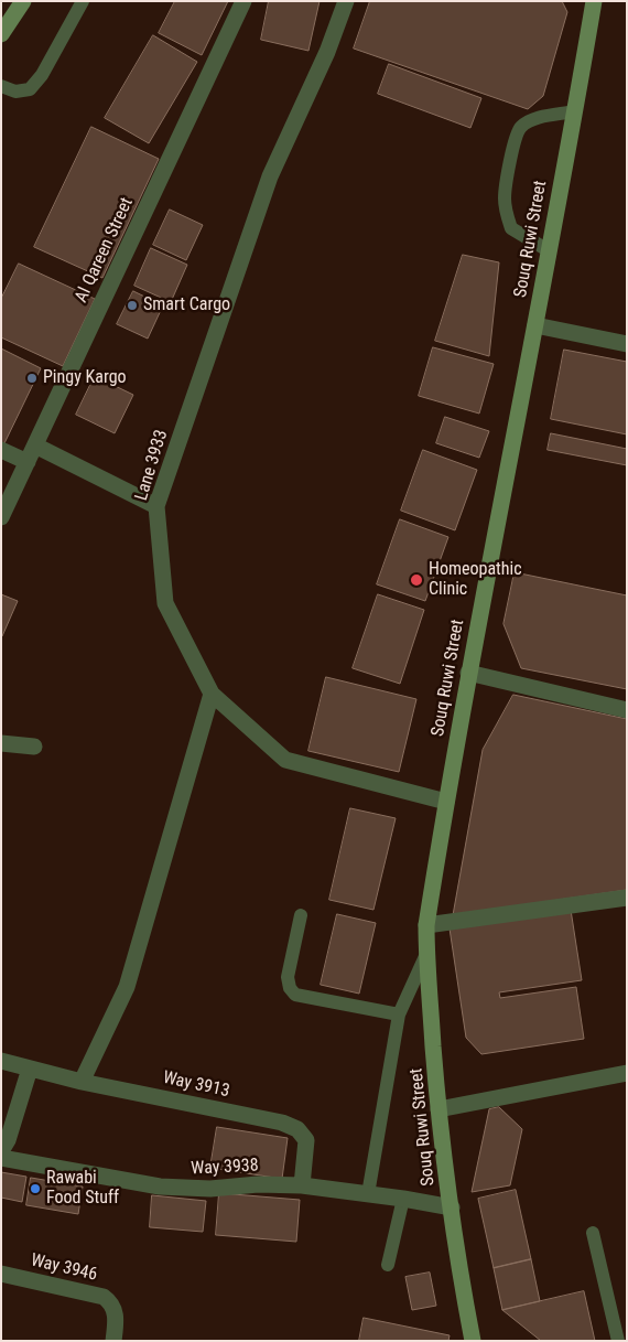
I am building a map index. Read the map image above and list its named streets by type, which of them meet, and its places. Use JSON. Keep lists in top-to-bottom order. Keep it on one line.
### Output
{"streets":{"main road":["Souq Ruwi Street"],"street":["Al Qareen Street","Lane 3933","Way 3913","Way 3938","Way 3946"]},"crossings":[["Souq Ruwi Street","Lane 3933"],["Souq Ruwi Street","Way 3938"],["Way 3913","Way 3938"]],"places":["Smart Cargo","Pingy Kargo","Homeopathic Clinic","Rawabi Food Stuff"]}
